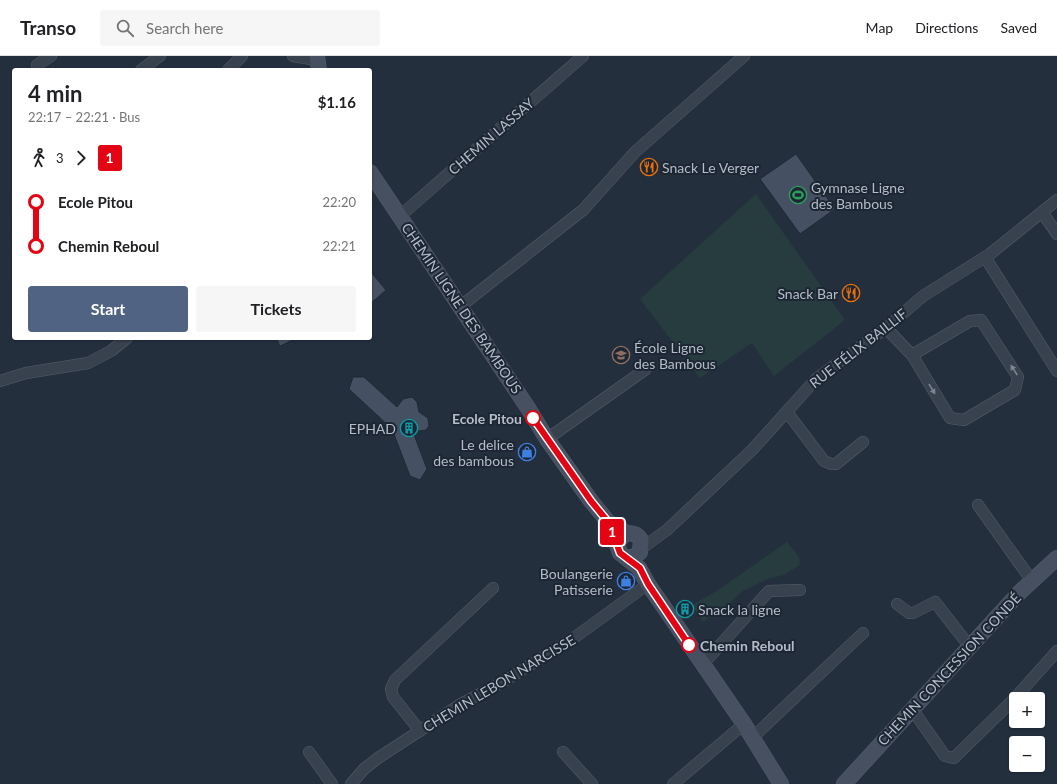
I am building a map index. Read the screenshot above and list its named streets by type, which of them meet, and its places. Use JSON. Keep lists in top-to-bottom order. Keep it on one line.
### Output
{"streets":{"main road":["CHEMIN LIGNE DES BAMBOUS","CHEMIN CONCESSION CONDÉ"],"street":["CHEMIN LASSAY","RUE FÉLIX BAILLIF","CHEMIN LEBON NARCISSE"]},"crossings":[["CHEMIN LASSAY","CHEMIN LIGNE DES BAMBOUS"],["CHEMIN LIGNE DES BAMBOUS","RUE FÉLIX BAILLIF"],["CHEMIN LIGNE DES BAMBOUS","CHEMIN LEBON NARCISSE"]],"places":{"restaurant":["Snack Le Verger","Snack Bar"],"sports":["Gymnase Ligne des Bambous"],"school or university":["École Ligne des Bambous"],"other":["Ecole Pitou","Chemin Reboul"],"building":["EPHAD","Snack la ligne"],"shop":["Le delice des bambous","Boulangerie Patisserie"]},"lines":["bus line 1"],"page":{"header":"Transo","search":"Search here","nav":["Map","Directions","Saved"],"on_map":"1","heading":["4 min","22:17 – 22:21 · Bus","$1.16"],"legs":["3","1"],"list":[{"name":"Ecole Pitou","value":"22:20"},{"name":"Chemin Reboul","value":"22:21"}],"buttons":["Start","Tickets"],"map_buttons":["+","−"]}}
